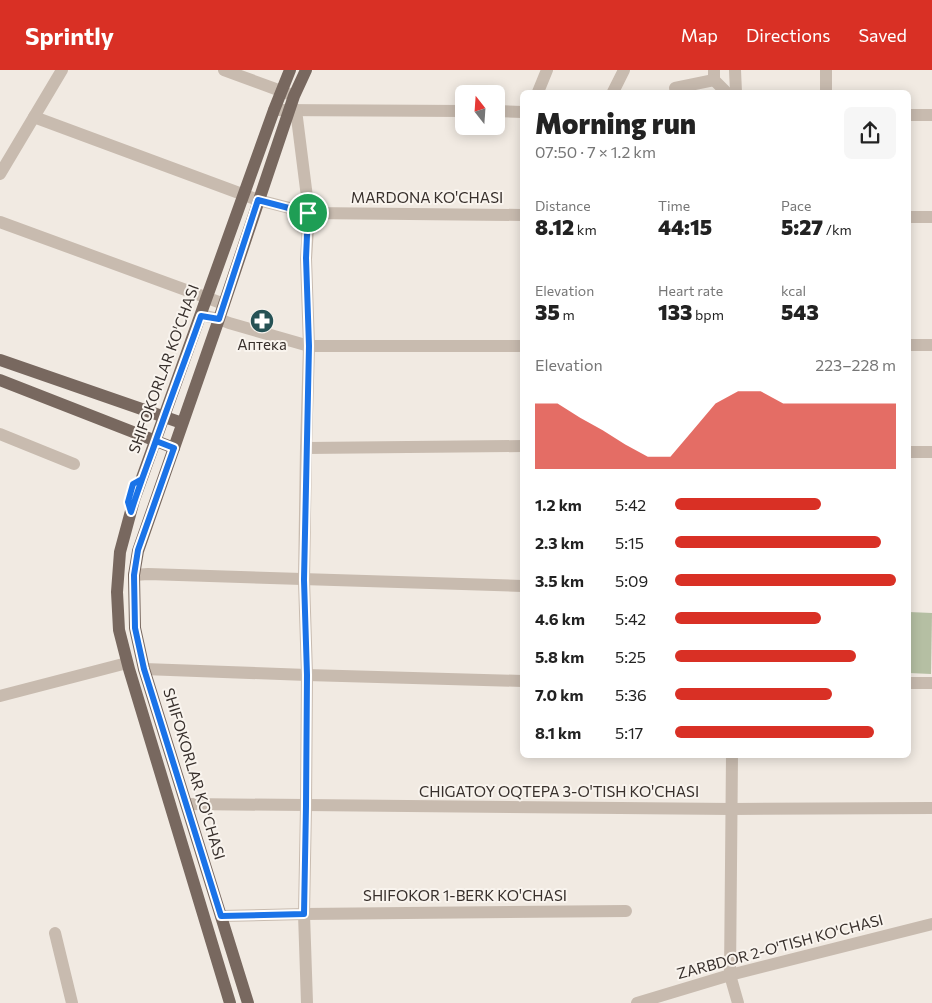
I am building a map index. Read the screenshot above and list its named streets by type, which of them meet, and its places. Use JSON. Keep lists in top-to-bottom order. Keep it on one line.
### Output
{"streets":{"main road":["SHIFOKORLAR KO'CHASI"],"street":["MARDONA KO'CHASI","CHIGATOY OQTEPA 3-O'TISH KO'CHASI","SHIFOKOR 1-BERK KO'CHASI","ZARBDOR 2-O'TISH KO'CHASI"]},"crossings":[["MARDONA KO'CHASI","SHIFOKORLAR KO'CHASI"],["SHIFOKORLAR KO'CHASI","CHIGATOY OQTEPA 3-O'TISH KO'CHASI"],["SHIFOKORLAR KO'CHASI","SHIFOKOR 1-BERK KO'CHASI"]],"places":{"pharmacy":["Аптека"]},"north":"top","page":{"header":"Sprintly","nav":["Map","Directions","Saved"],"heading":["Morning run","07:50 · 7 × 1.2 km"],"stats":[["Distance","8.12 km"],["Time","44:15"],["Pace","5:27 /km"],["Elevation","35 m"],["Heart rate","133 bpm"],["kcal","543"]],"chart":["Elevation","223–228 m"],"list":[{"name":"1.2 km","note":"5:42"},{"name":"2.3 km","note":"5:15"},{"name":"3.5 km","note":"5:09"},{"name":"4.6 km","note":"5:42"},{"name":"5.8 km","note":"5:25"},{"name":"7.0 km","note":"5:36"},{"name":"8.1 km","note":"5:17"}]}}
